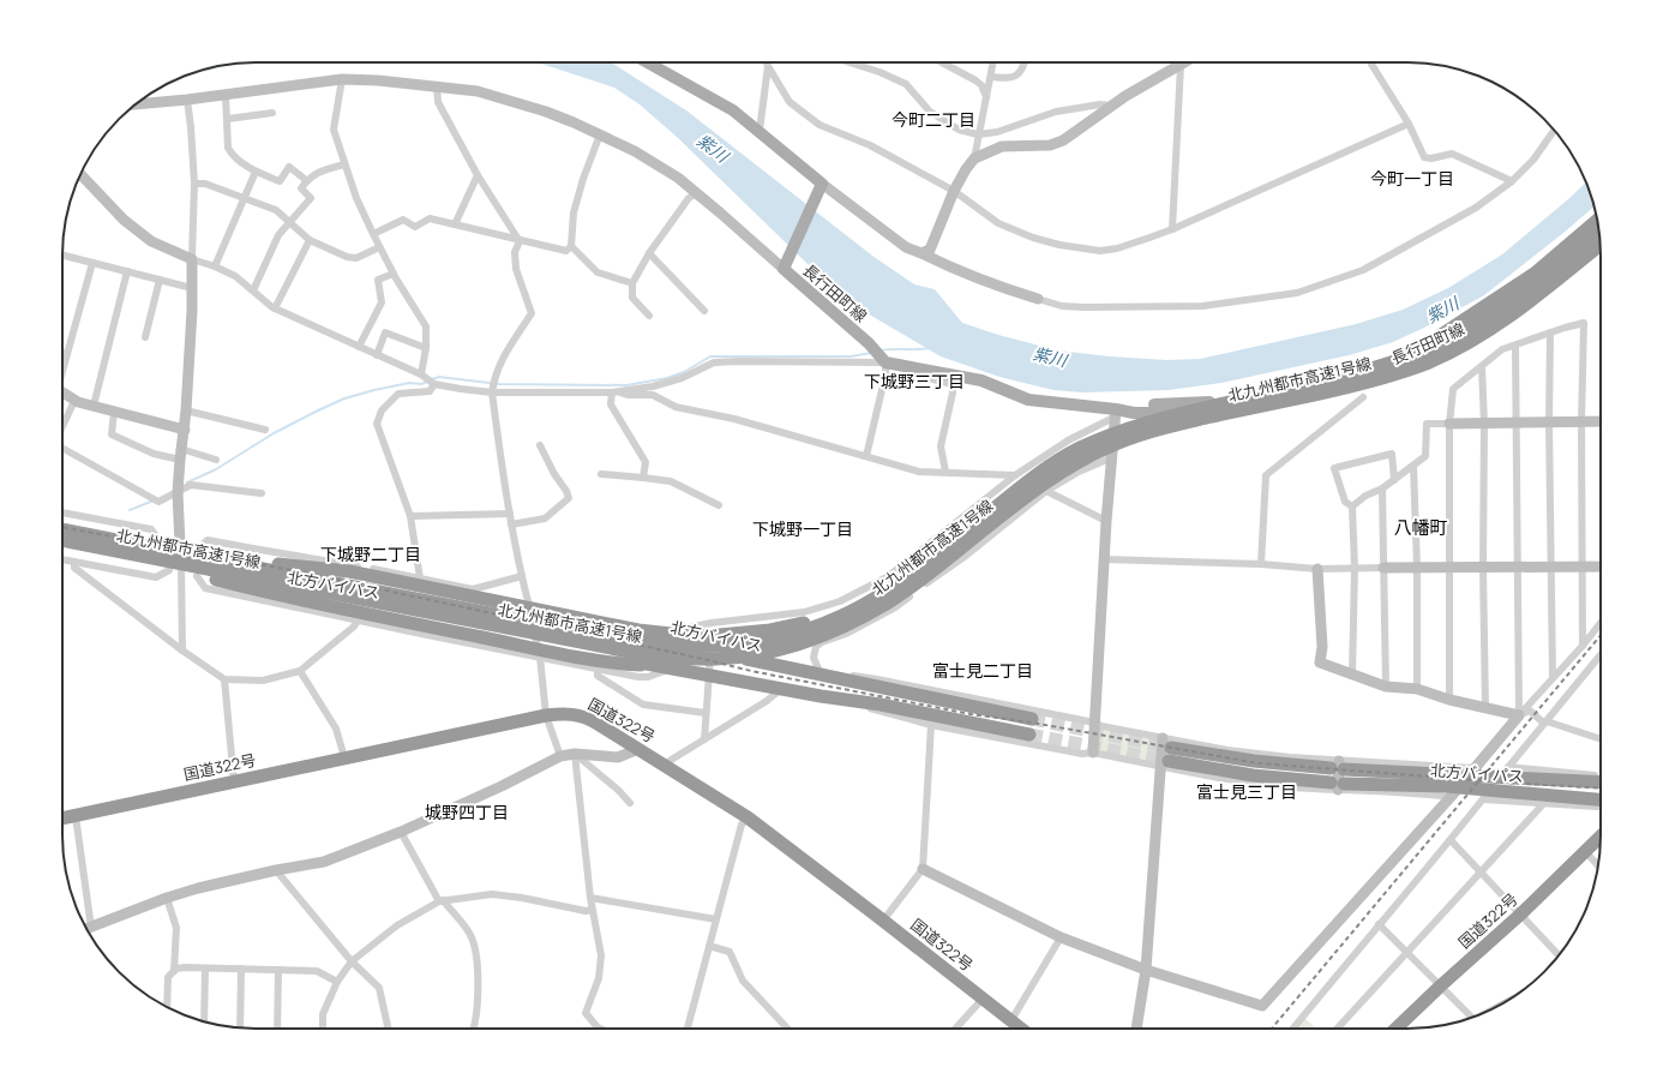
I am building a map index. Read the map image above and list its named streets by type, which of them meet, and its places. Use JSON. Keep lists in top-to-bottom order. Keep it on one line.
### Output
{"streets":{"highway":["北九州都市高速1号線","北方バイパス","国道322号"],"main road":["長行田町線"]},"districts":["今町二丁目","今町一丁目","下城野三丁目","八幡町","下城野一丁目","下城野二丁目","富士見二丁目","富士見三丁目","城野四丁目"],"water":["紫川"]}
